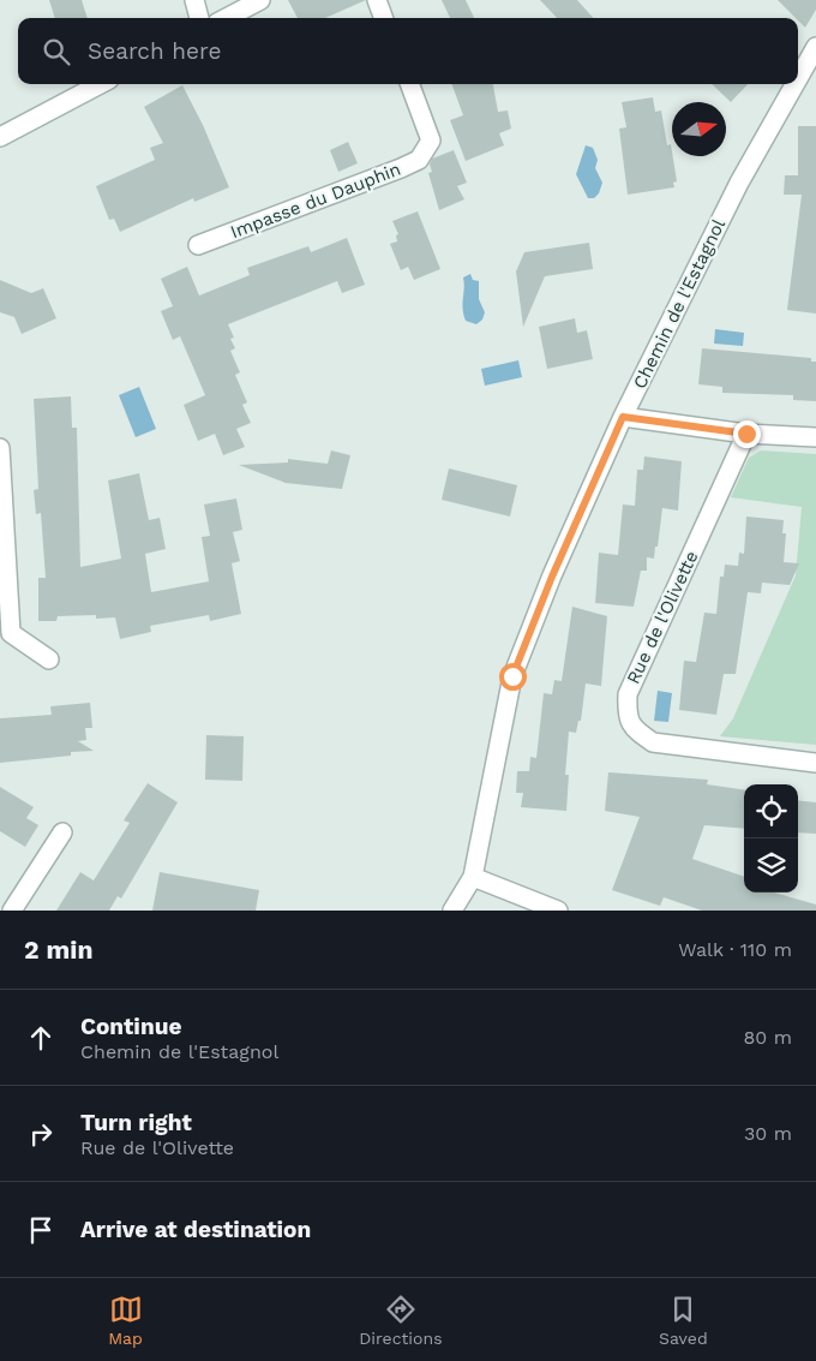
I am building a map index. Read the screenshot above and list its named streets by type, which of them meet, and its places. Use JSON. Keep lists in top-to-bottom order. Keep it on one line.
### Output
{"streets":{"street":["Impasse du Dauphin","Chemin de l'Estagnol","Rue de l'Olivette"]},"north":"right","page":{"search":"Search here","heading":["2 min","Walk · 110 m"],"list":[["Continue","Chemin de l'Estagnol","80 m"],["Turn right","Rue de l'Olivette","30 m"],"Arrive at destination"],"nav":["Map","Directions","Saved"]}}
